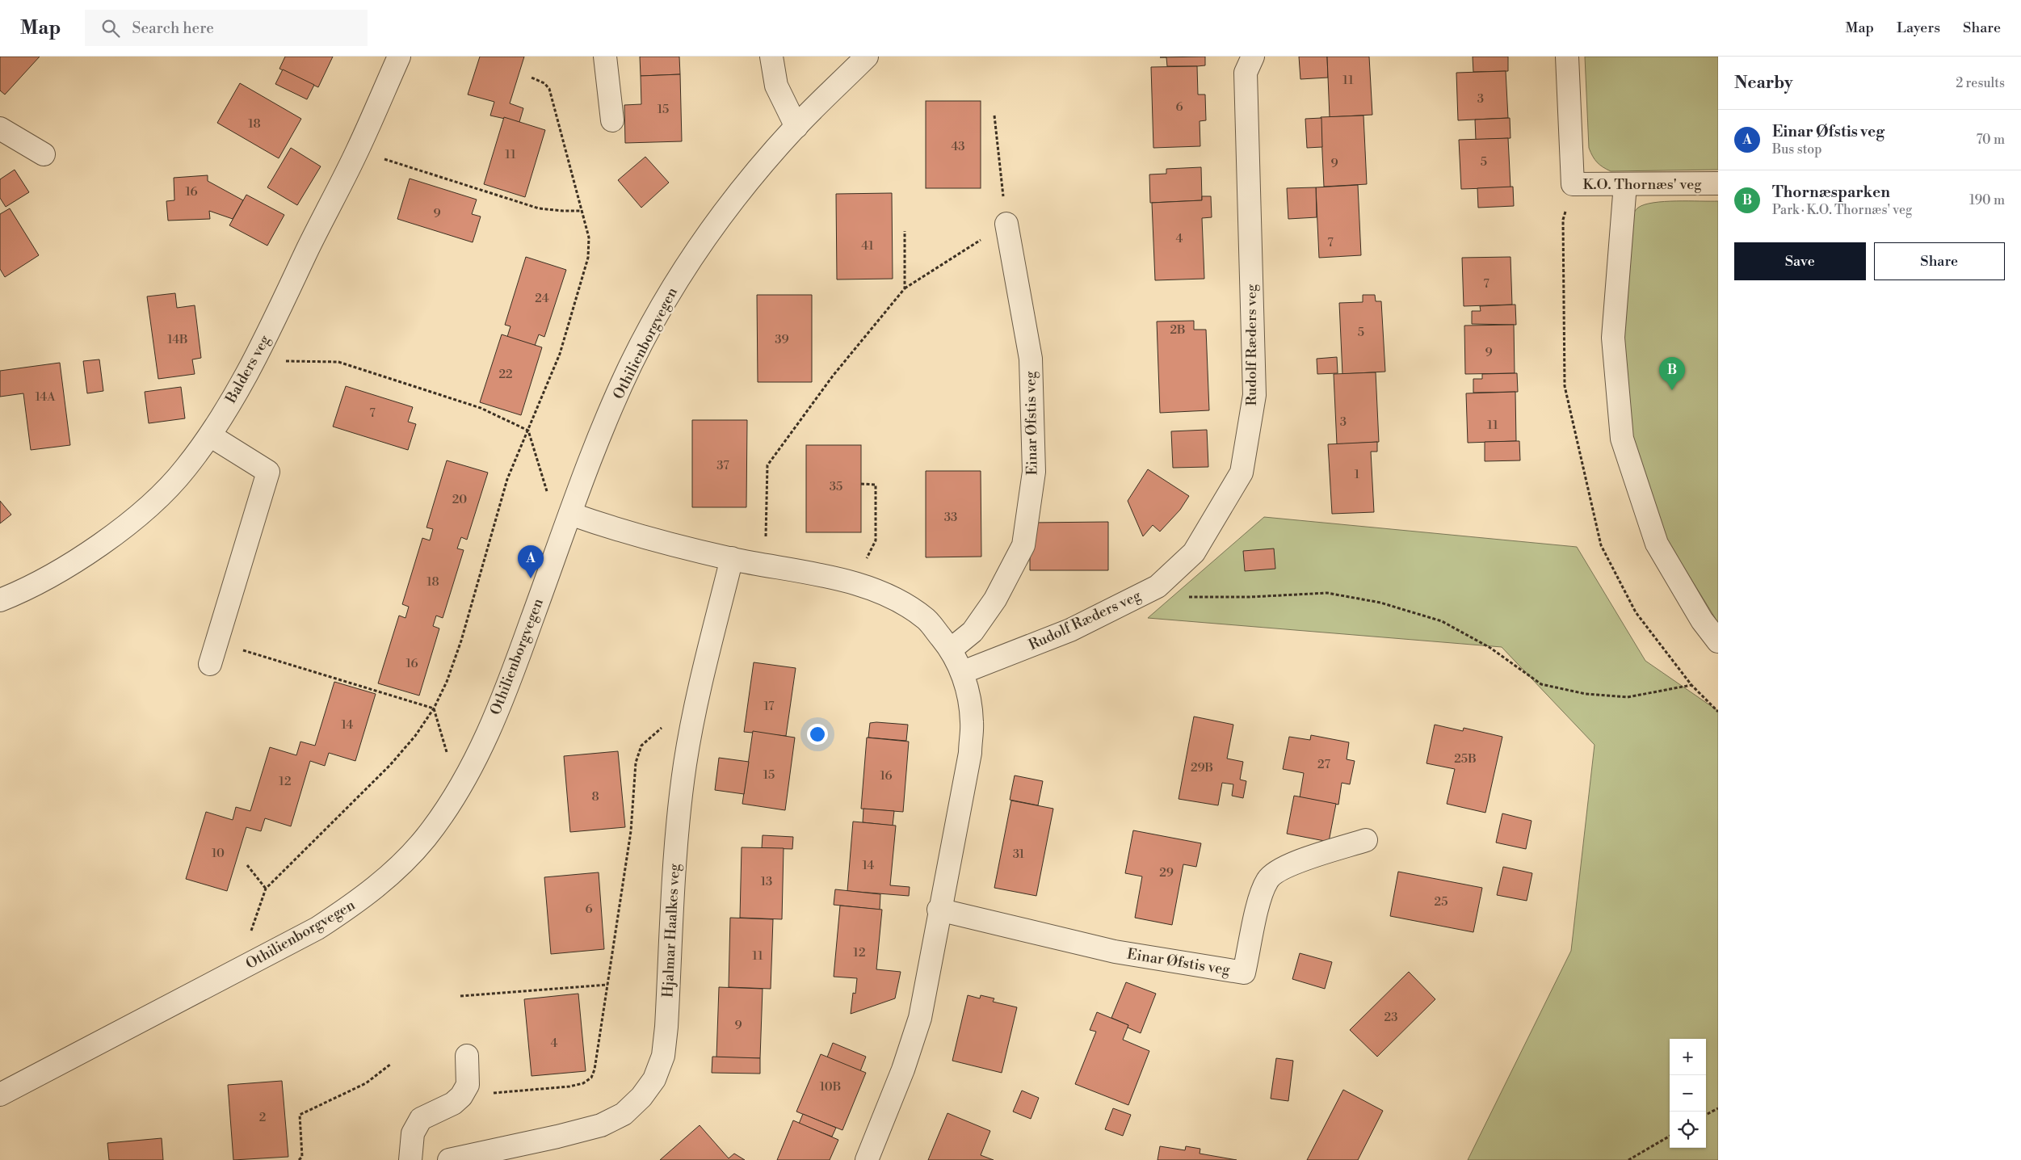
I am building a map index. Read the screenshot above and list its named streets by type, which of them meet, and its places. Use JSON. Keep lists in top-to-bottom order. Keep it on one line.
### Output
{"streets":{"street":["K.O. Thornæs' veg","Othilienborgvegen","Rudolf Ræders veg","Balders veg","Einar Øfstis veg","Hjalmar Haalkes veg"]},"house_numbers":["11","3","6","15","18","43","11","5","9","16","9","4","7","41","7","24","2B","5","14B","39","9","22","14A","7","3","11","37","1","35","20","33","18","16","17","14","25B","27","29B","15","16","12","8","10","31","14","29","13","25","6","12","11","23","9","4","10B","2"],"page":{"header":"Map","search":"Search here","nav":["Map","Layers","Share"],"heading":["Nearby","2 results"],"list":[{"mark":"A","name":"Einar Øfstis veg","note":"Bus stop","value":"70 m"},{"mark":"B","name":"Thornæsparken","note":"Park · K.O. Thornæs' veg","value":"190 m"}],"buttons":["Save","Share"],"pins":["B","A"],"map_buttons":["+","−"]}}
